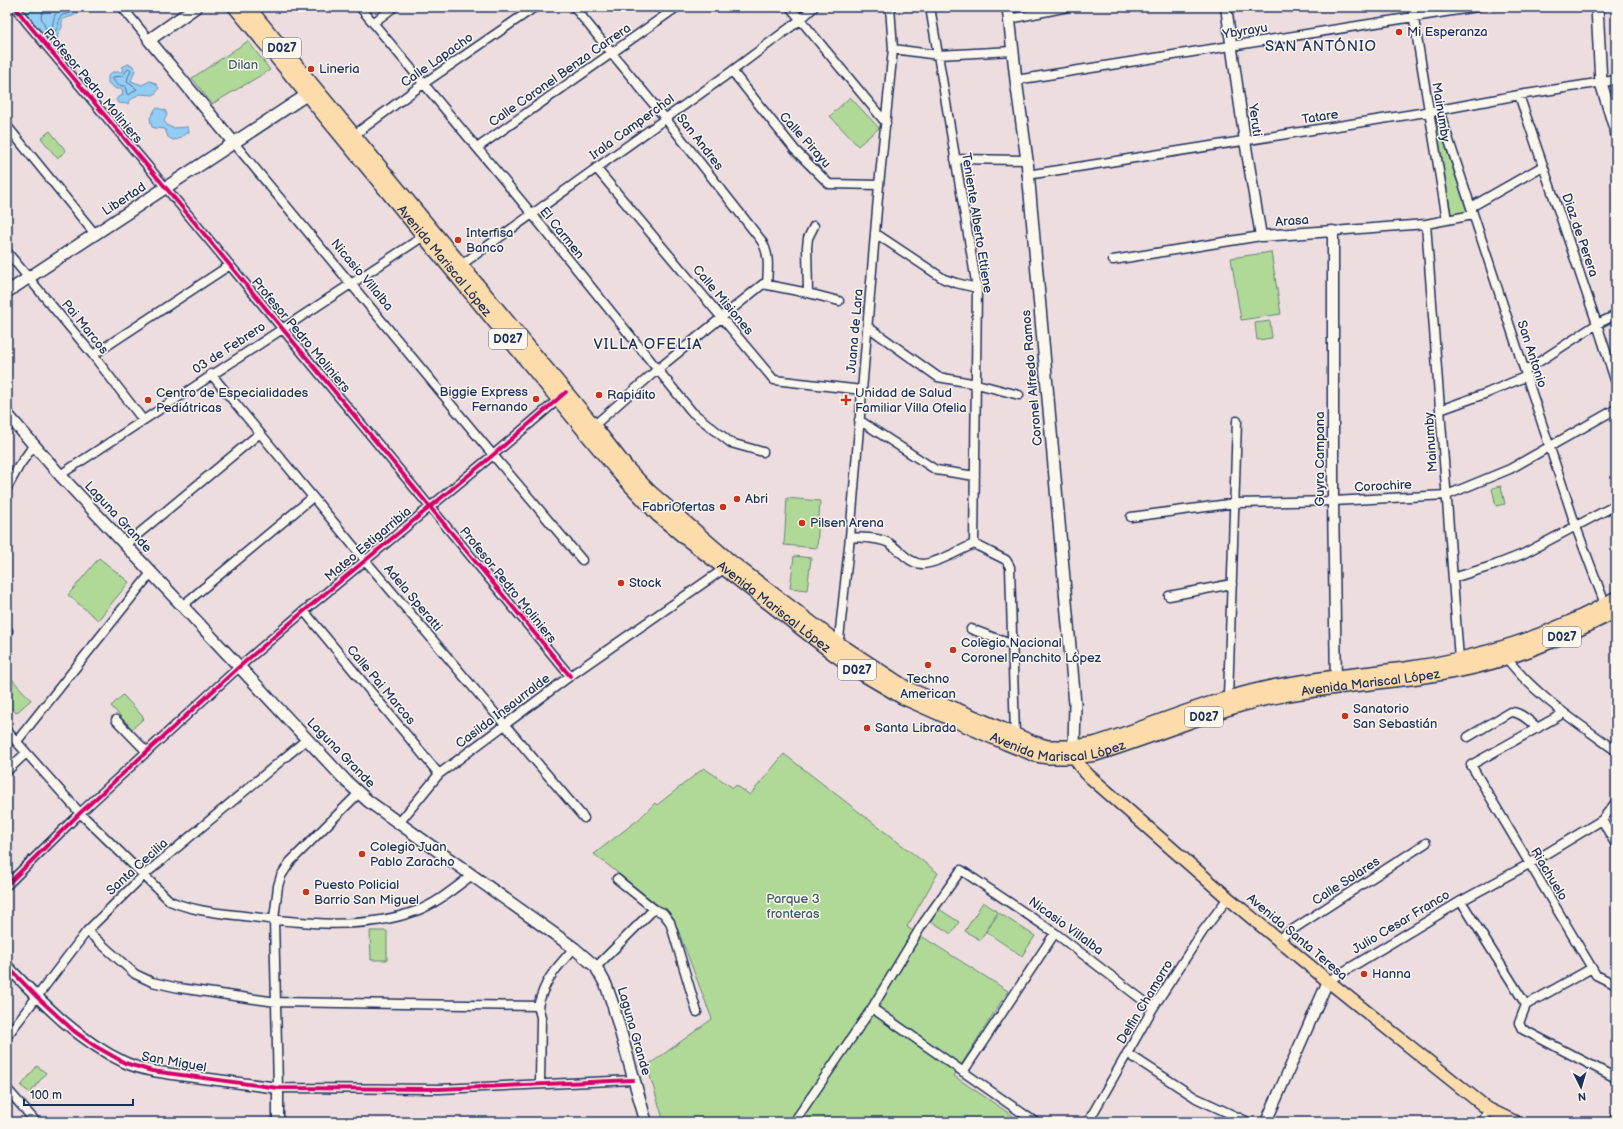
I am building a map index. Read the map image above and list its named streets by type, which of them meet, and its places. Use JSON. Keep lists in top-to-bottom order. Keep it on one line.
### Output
{"streets":{"highway":["D027","Avenida Mariscal López"],"main road":["Libertad","Nicasio Villalba","Coronel Alfredo Ramos","Laguna Grande","Avenida Santa Teresa"],"street":["Ybyrayu","Calle Lapacho","Calle Coronel Benza Carrera","Profesor Pedro Moliniers","Mainumby","Tatare","Yeruti","Irala Camperchol","Calle Pirayu","San Andres","Arasa","Teniente Alberto Ettiene","El Carmen","Diaz de Perera","Calle Misiones","Pai Marcos","Juana de Lara","03 de Febrero","San Antonio","Guyra Campana","Corochire","Mateo Estigarribia","Adela Speratti","Calle Pai Marcos","Casilda Insaurralde","Santa Cecilia","Riachuelo","Calle Solares","Julio Cesar Franco","Delfin Chamorro","San Miguel"]},"crossings":[["Ybyrayu","Mainumby"],["Ybyrayu","Yeruti"],["Ybyrayu","Coronel Alfredo Ramos"],["Calle Lapacho","El Carmen"],["Calle Lapacho","Avenida Mariscal López"],["Calle Coronel Benza Carrera","San Andres"],["Calle Coronel Benza Carrera","El Carmen"],["Profesor Pedro Moliniers","Libertad"],["Profesor Pedro Moliniers","03 de Febrero"],["Profesor Pedro Moliniers","Mateo Estigarribia"],["Profesor Pedro Moliniers","Casilda Insaurralde"],["Mainumby","Tatare"],["Mainumby","Arasa"],["Mainumby","Avenida Mariscal López"],["Mainumby","Corochire"],["Tatare","Yeruti"],["Tatare","Diaz de Perera"],["Tatare","San Antonio"],["Tatare","Coronel Alfredo Ramos"],["Yeruti","Arasa"],["Irala Camperchol","Calle Pirayu"],["Irala Camperchol","San Andres"],["Irala Camperchol","El Carmen"],["Irala Camperchol","Avenida Mariscal López"],["Irala Camperchol","Calle Misiones"],["Calle Pirayu","Juana de Lara"],["Libertad","Avenida Mariscal López"],["Libertad","Nicasio Villalba"],["Libertad","Pai Marcos"],["Arasa","Diaz de Perera"],["Arasa","San Antonio"],["Arasa","Guyra Campana"],["Avenida Mariscal López","Juana de Lara"],["Avenida Mariscal López","03 de Febrero"],["Avenida Mariscal López","San Antonio"],["Avenida Mariscal López","Coronel Alfredo Ramos"],["Avenida Mariscal López","Guyra Campana"],["Avenida Mariscal López","Mateo Estigarribia"],["Avenida Mariscal López","Casilda Insaurralde"],["Avenida Mariscal López","Avenida Santa Teresa"],["Nicasio Villalba","03 de Febrero"],["Nicasio Villalba","Mateo Estigarribia"],["Nicasio Villalba","Delfin Chamorro"],["Calle Misiones","Juana de Lara"],["Pai Marcos","03 de Febrero"],["03 de Febrero","Laguna Grande"],["03 de Febrero","Adela Speratti"],["San Antonio","Corochire"],["Coronel Alfredo Ramos","Avenida Santa Teresa"],["Guyra Campana","Corochire"],["Laguna Grande","Mateo Estigarribia"],["Laguna Grande","Casilda Insaurralde"],["Laguna Grande","Santa Cecilia"],["Mateo Estigarribia","Adela Speratti"],["Mateo Estigarribia","Calle Pai Marcos"],["Adela Speratti","Casilda Insaurralde"],["Calle Pai Marcos","Casilda Insaurralde"],["Santa Cecilia","San Miguel"],["Riachuelo","Julio Cesar Franco"],["Calle Solares","Avenida Santa Teresa"],["Julio Cesar Franco","Avenida Santa Teresa"],["Avenida Santa Teresa","Delfin Chamorro"]],"districts":["SAN ANTÓNIO","VILLA OFELIA"],"parks":["Dilan","Parque 3 fronteras"],"places":{"other":["Mi Esperanza","Lineria","Interfisa Banco","Rapidito","Biggie Express Fernando","Centro de Especialidades Pediátricas","Abri","FabriOfertas","Pilsen Arena","Stock","Colegio Nacional Coronel Panchito López","Techno American","Sanatorio San Sebastián","Santa Librada","Colegio Juan Pablo Zaracho","Puesto Policial Barrio San Miguel","Hanna"],"health":["Unidad de Salud Familiar Villa Ofelia"]},"scale_bar":"100 m","north":"bottom"}
